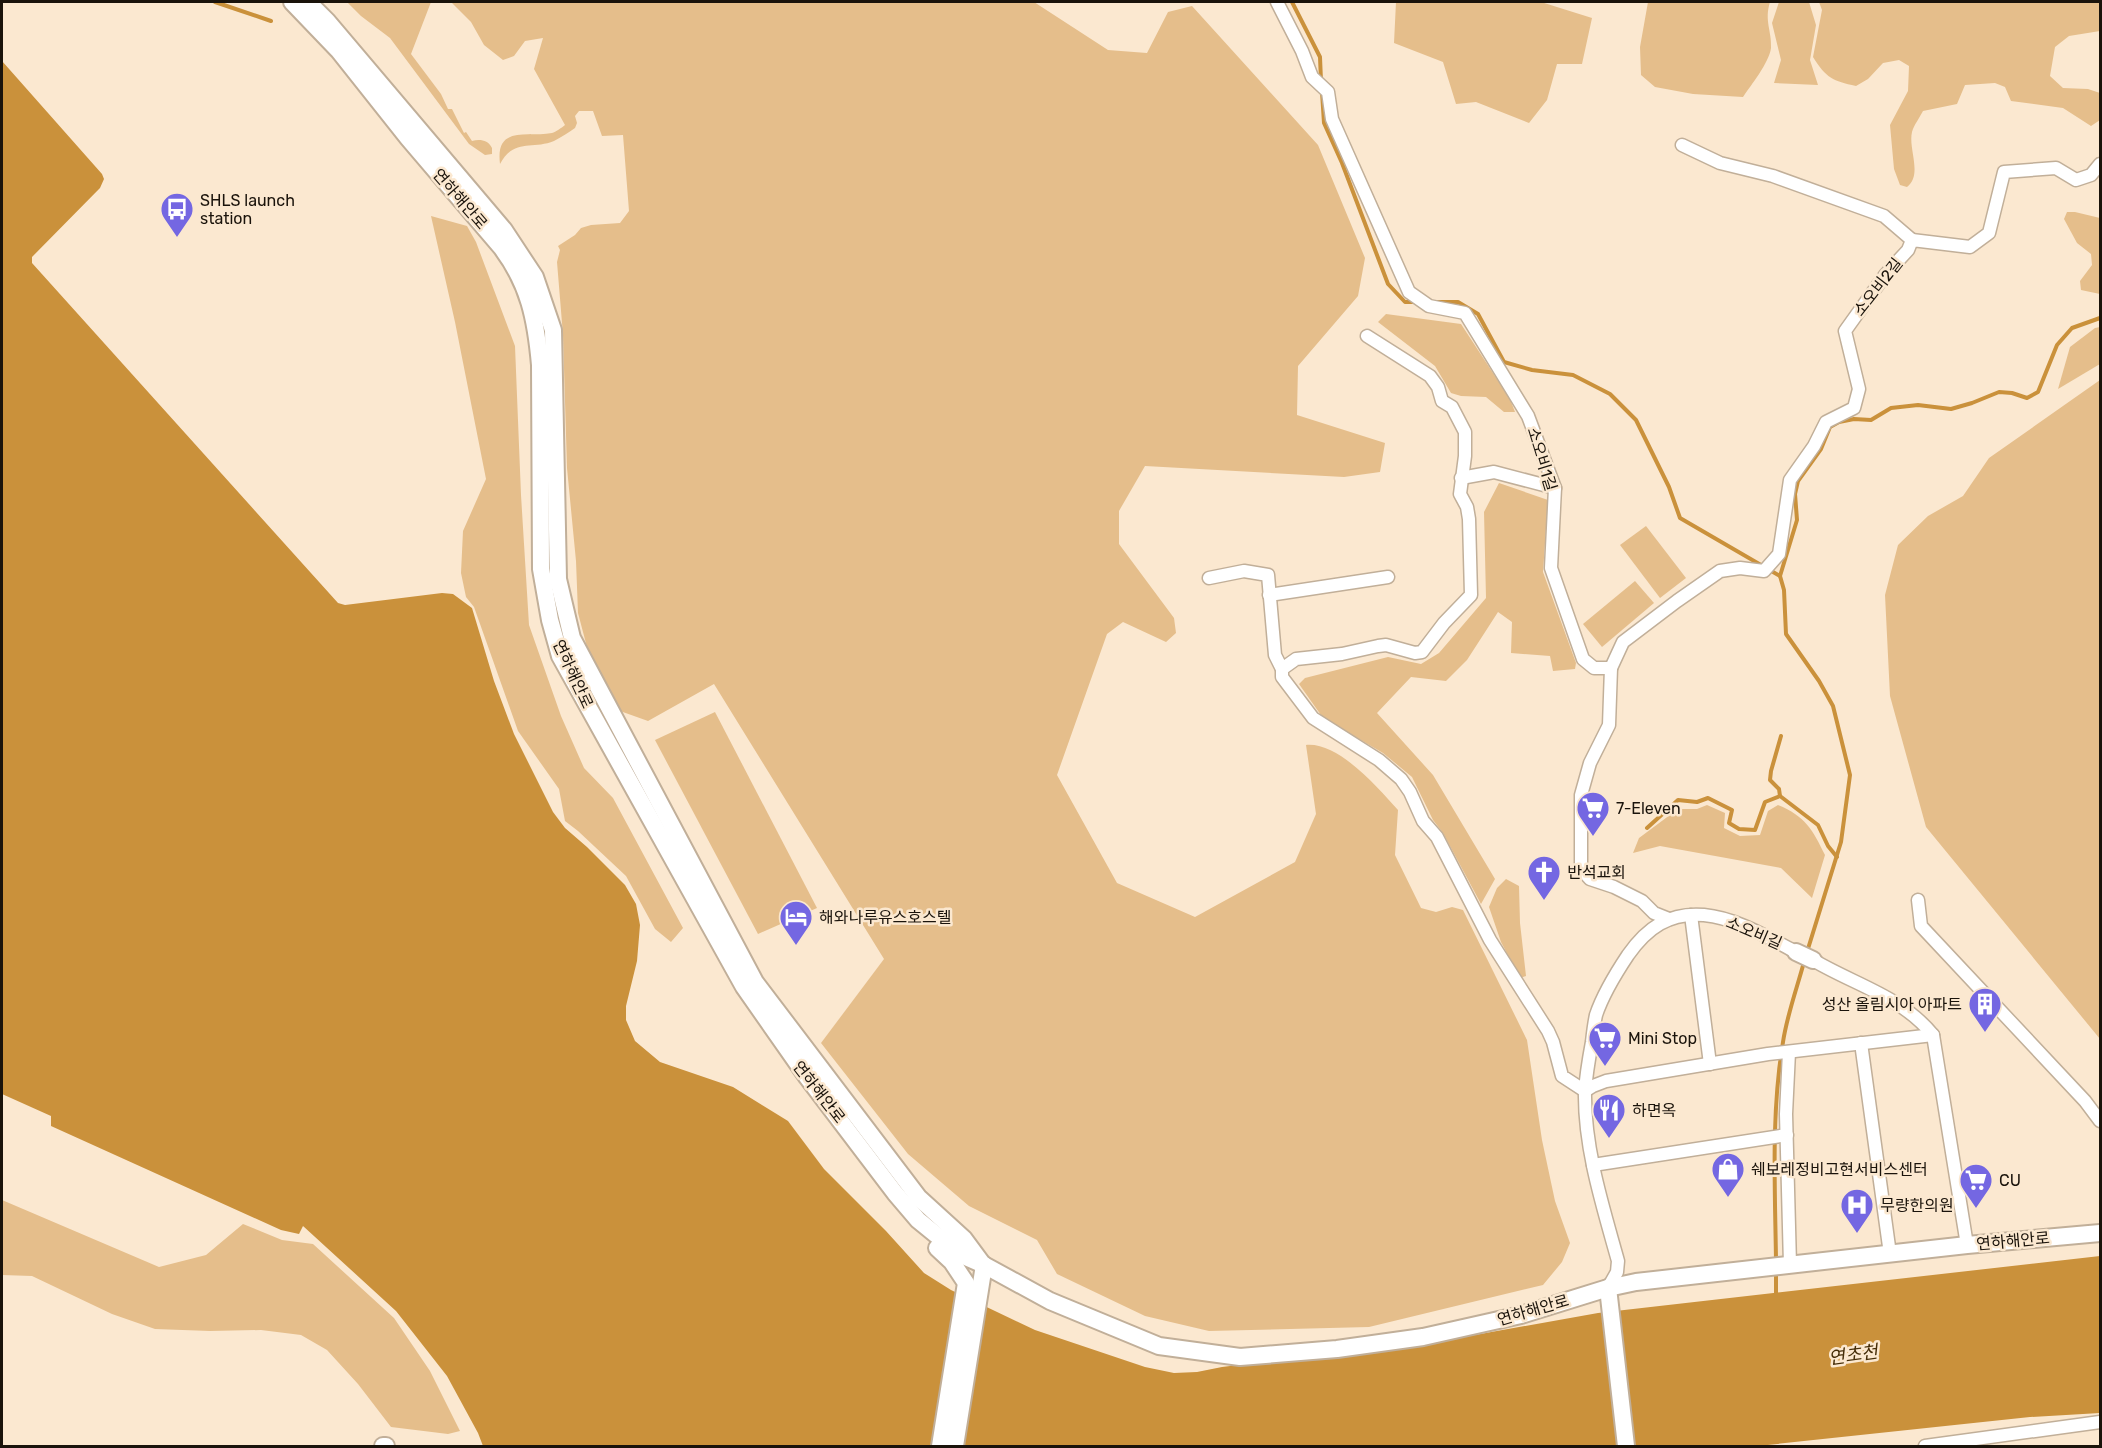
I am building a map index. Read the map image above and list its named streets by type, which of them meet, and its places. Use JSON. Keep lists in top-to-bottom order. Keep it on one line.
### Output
{"streets":{"street":["연하해안로","소오비2길","소오비1길","소오비길"]},"crossings":[["연하해안로","소오비길"],["소오비2길","소오비1길"]],"water":["연초천"],"places":{"bus stop":["SHLS launch station"],"supermarket":["7-Eleven","Mini Stop","CU"],"church":["반석교회"],"hotel":["해와나루유스호스텔"],"building":["성산 올림시아 아파트"],"restaurant":["하면옥"],"shop":["쉐보레정비고현서비스센터"],"hospital":["무량한의원"]}}
